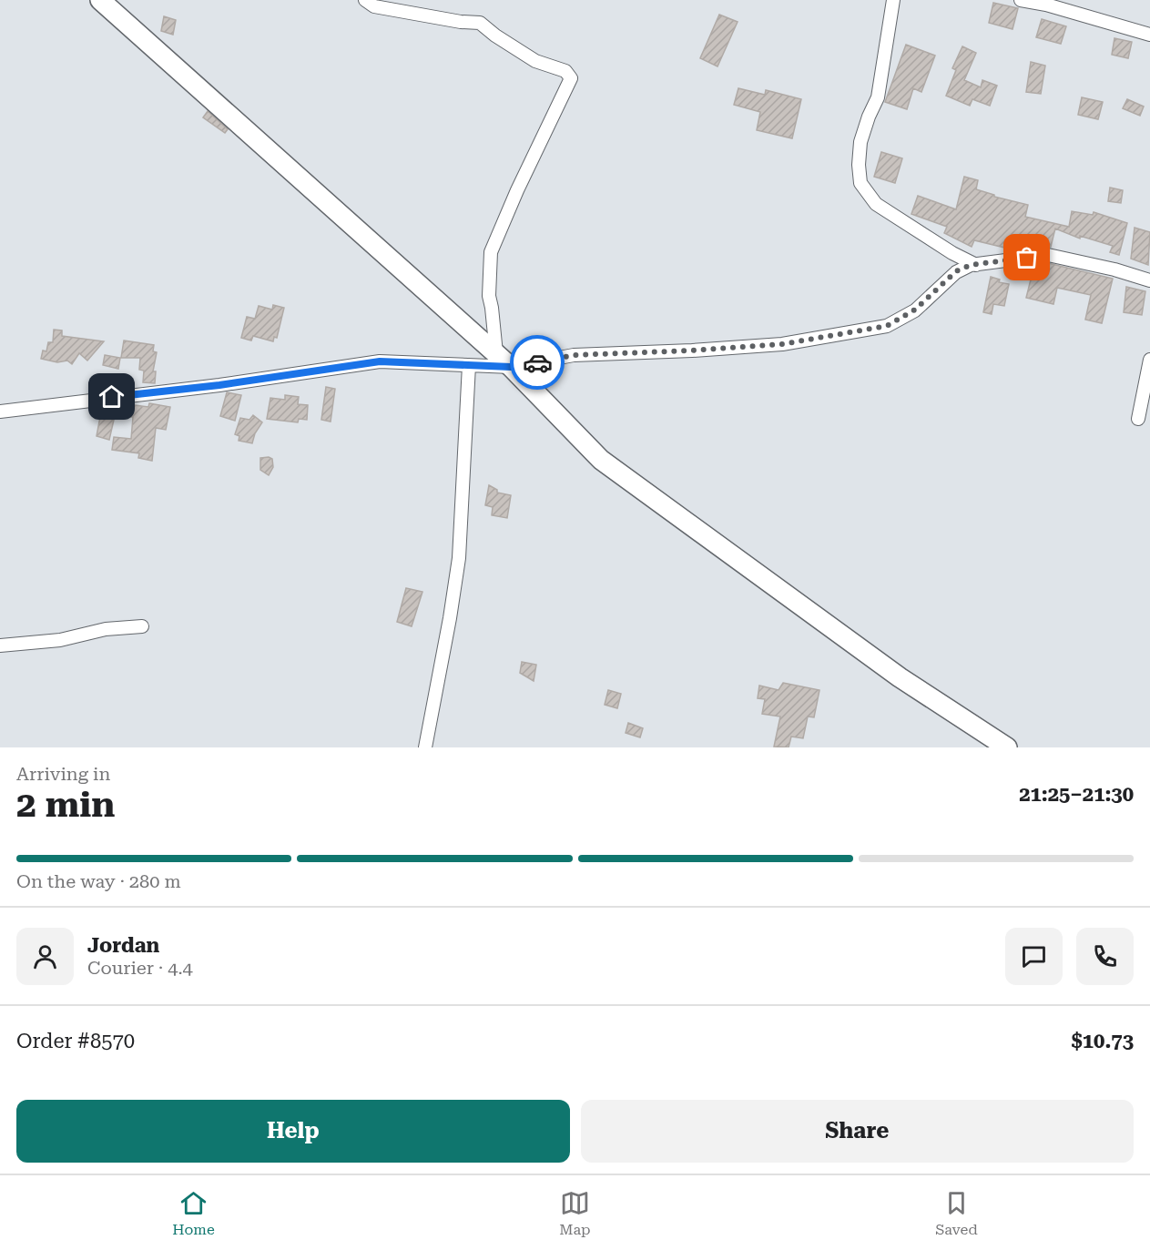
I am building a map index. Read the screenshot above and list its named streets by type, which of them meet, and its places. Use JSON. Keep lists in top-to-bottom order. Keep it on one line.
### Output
{"page":{"heading":["2 min","Arriving in","21:25–21:30"],"panel":["Jordan","Courier · 4.4","Order #8570","$10.73"],"bar":"On the way · 280 m","buttons":["Help","Share"],"tabs":["Home","Map","Saved"]}}
